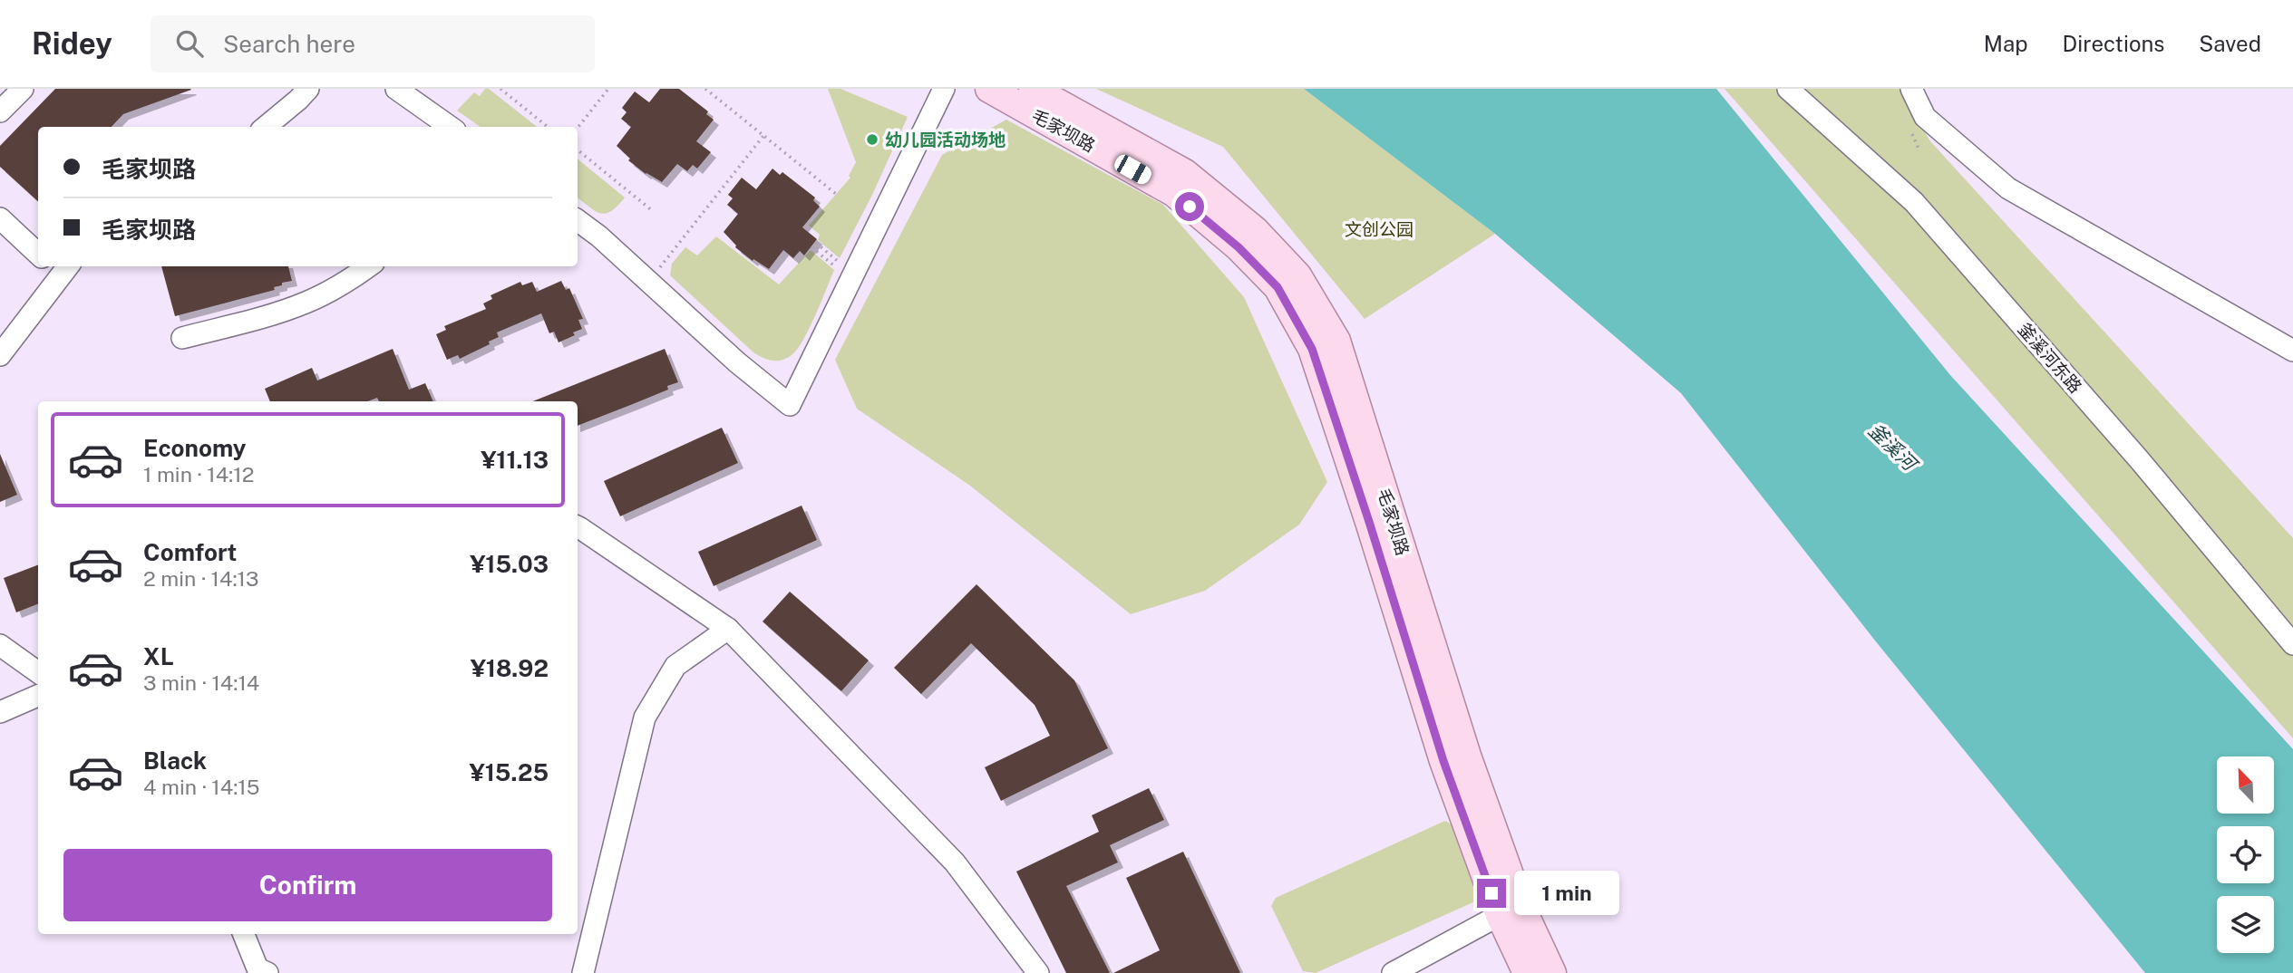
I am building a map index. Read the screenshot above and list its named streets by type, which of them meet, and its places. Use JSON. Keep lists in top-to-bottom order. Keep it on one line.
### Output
{"streets":{"main road":["毛家坝路"],"street":["釜溪河东路"]},"water":["釜溪河"],"parks":["文创公园"],"places":["幼儿园活动场地"],"north":"top left","page":{"header":"Ridey","search":"Search here","nav":["Map","Directions","Saved"],"banner":["毛家坝路","毛家坝路"],"list":[{"name":"Economy","note":"1 min · 14:12","value":"¥11.13"},{"name":"Comfort","note":"2 min · 14:13","value":"¥15.03"},{"name":"XL","note":"3 min · 14:14","value":"¥18.92"},{"name":"Black","note":"4 min · 14:15","value":"¥15.25"}],"buttons":"Confirm","bubble":"1 min"}}
